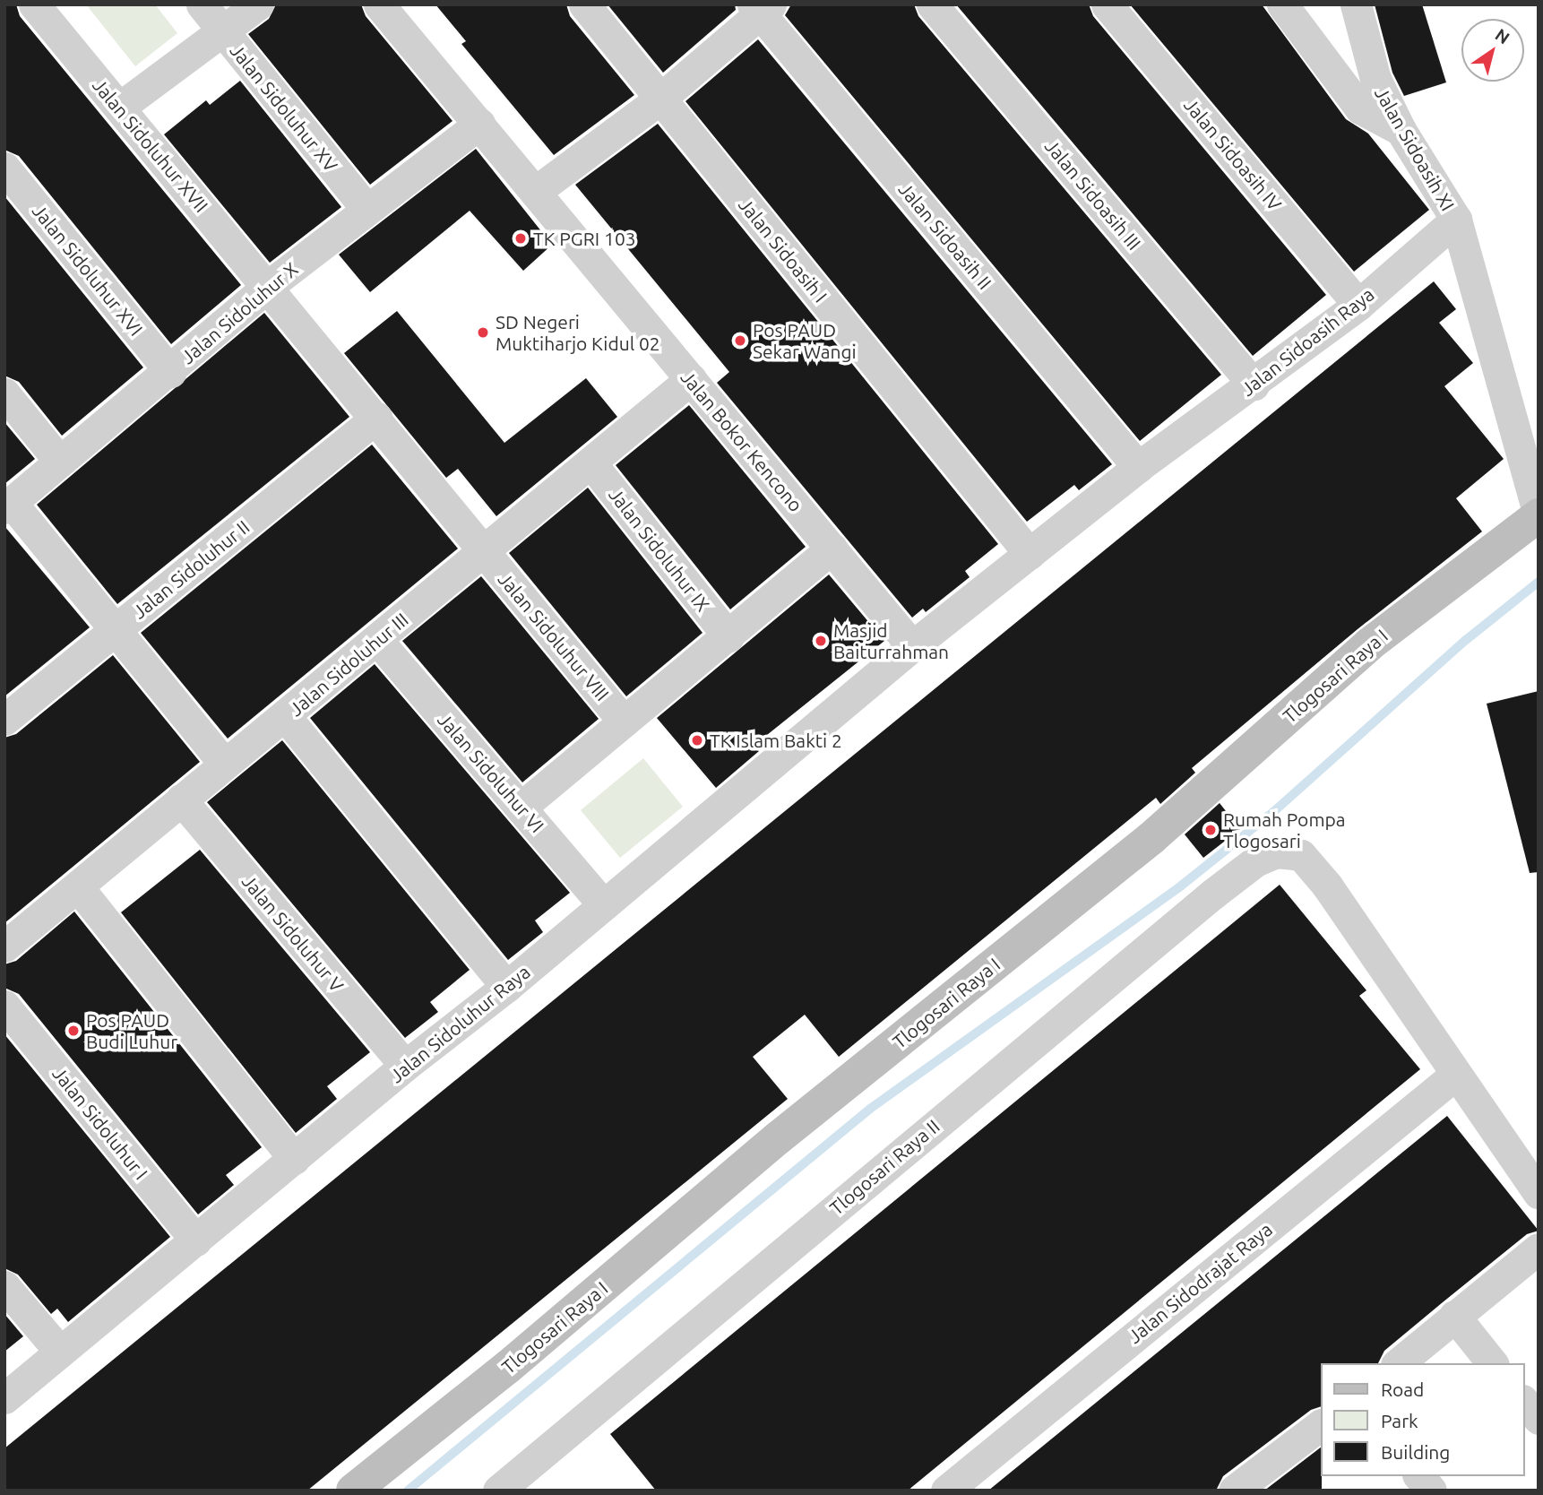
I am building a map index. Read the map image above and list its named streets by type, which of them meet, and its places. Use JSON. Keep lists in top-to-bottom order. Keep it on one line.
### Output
{"streets":{"street":["Jalan Sidoluhur XV","Jalan Sidoluhur XVII","Jalan Sidoasih XI","Jalan Sidoasih IV","Jalan Sidoasih III","Jalan Sidoasih II","Jalan Sidoasih I","Jalan Sidoluhur XVI","Jalan Sidoluhur X","Jalan Sidoasih Raya","Jalan Bokor Kencono","Jalan Sidoluhur IX","Jalan Sidoluhur II","Jalan Sidoluhur VIII","Jalan Sidoluhur III","Tlogosari Raya I","Jalan Sidoluhur VI","Jalan Sidoluhur V","Jalan Sidoluhur Raya","Jalan Sidoluhur I","Tlogosari Raya II","Jalan Sidodrajat Raya"]},"crossings":[["Jalan Sidoluhur XV","Jalan Sidoluhur X"],["Jalan Sidoluhur XVII","Jalan Sidoluhur X"],["Jalan Sidoluhur XVII","Jalan Sidoluhur II"],["Jalan Sidoluhur XVII","Jalan Sidoluhur VIII"],["Jalan Sidoasih XI","Jalan Sidoasih Raya"],["Jalan Sidoasih IV","Jalan Sidoasih Raya"],["Jalan Sidoasih III","Jalan Sidoasih Raya"],["Jalan Sidoasih II","Jalan Sidoasih Raya"],["Jalan Sidoasih I","Jalan Sidoasih Raya"],["Jalan Sidoluhur XVI","Jalan Sidoluhur X"],["Jalan Sidoluhur X","Jalan Bokor Kencono"],["Jalan Sidoasih Raya","Jalan Bokor Kencono"],["Jalan Sidoasih Raya","Jalan Sidoluhur Raya"],["Jalan Bokor Kencono","Jalan Sidoluhur III"],["Jalan Bokor Kencono","Jalan Sidoluhur Raya"],["Jalan Sidoluhur IX","Jalan Sidoluhur III"],["Jalan Sidoluhur II","Jalan Sidoluhur VIII"],["Jalan Sidoluhur VIII","Jalan Sidoluhur III"],["Jalan Sidoluhur III","Jalan Sidoluhur VI"],["Jalan Sidoluhur III","Jalan Sidoluhur V"],["Jalan Sidoluhur VI","Jalan Sidoluhur Raya"],["Jalan Sidoluhur V","Jalan Sidoluhur Raya"],["Jalan Sidoluhur Raya","Jalan Sidoluhur I"],["Tlogosari Raya II","Jalan Sidodrajat Raya"]],"places":["TK PGRI 103","SD Negeri Muktiharjo Kidul 02","Pos PAUD Sekar Wangi","Masjid Baiturrahman","TK Islam Bakti 2","Rumah Pompa Tlogosari","Pos PAUD Budi Luhur"],"legend":["Road","Park","Building"],"north":"top right"}
